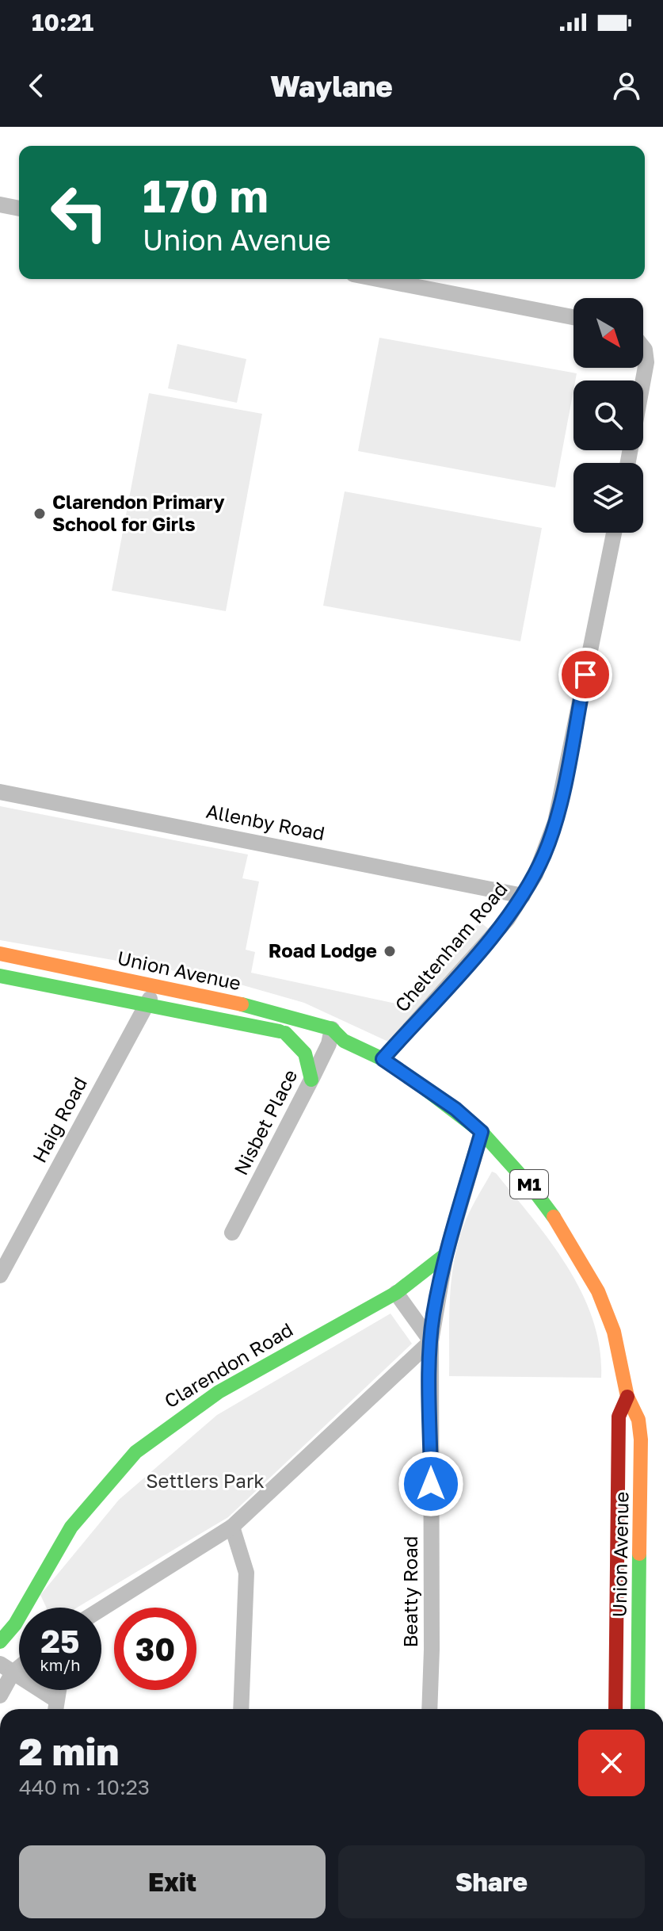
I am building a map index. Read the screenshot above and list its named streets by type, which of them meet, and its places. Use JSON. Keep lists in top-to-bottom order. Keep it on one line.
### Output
{"streets":{"main road":["Union Avenue","M1","Clarendon Road"],"street":["Allenby Road","Cheltenham Road","Haig Road","Nisbet Place","Beatty Road"]},"crossings":[["Allenby Road","Cheltenham Road"],["Cheltenham Road","Union Avenue"],["Union Avenue","Haig Road"],["Union Avenue","Nisbet Place"],["Union Avenue","Beatty Road"],["Clarendon Road","Beatty Road"]],"parks":["Settlers Park"],"places":["Clarendon Primary School for Girls","Road Lodge"],"north":"bottom right","page":{"status":"10:21","header":"Waylane","turn":["170 m","Union Avenue"],"speed":"25 km/h","limit":"30","heading":["2 min","440 m · 10:23"],"buttons":["Exit","Share"]}}
